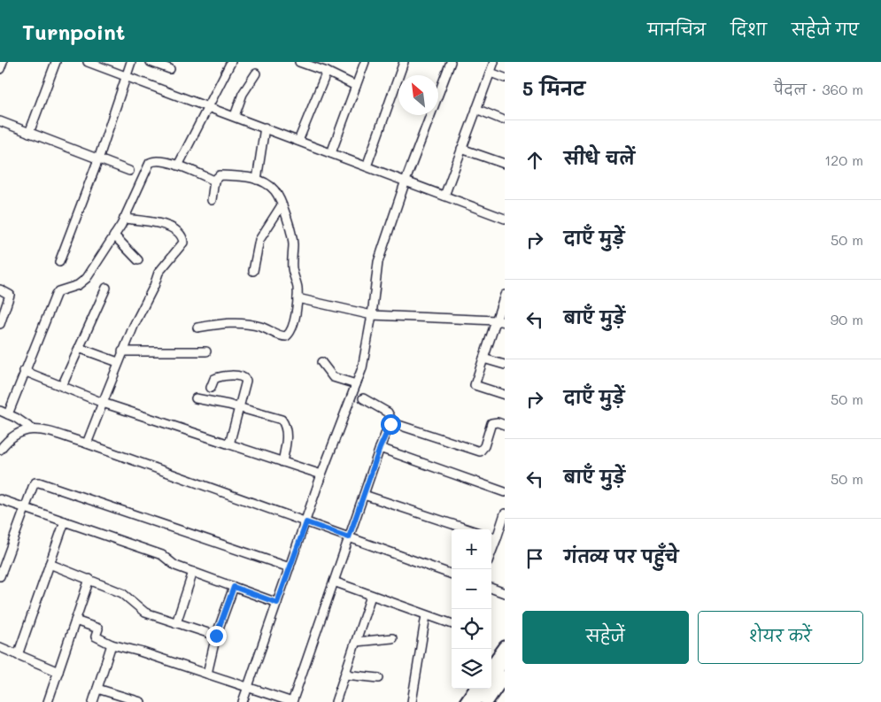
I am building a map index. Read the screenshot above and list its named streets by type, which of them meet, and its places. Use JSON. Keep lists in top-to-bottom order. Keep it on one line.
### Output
{"north":"top left","page":{"header":"Turnpoint","nav":["मानचित्र","दिशा","सहेजे गए"],"heading":["5 मिनट","पैदल · 360 m"],"list":[["सीधे चलें","120 m"],["दाएँ मुड़ें","50 m"],["बाएँ मुड़ें","90 m"],["दाएँ मुड़ें","50 m"],["बाएँ मुड़ें","50 m"],"गंतव्य पर पहुँचे"],"map_buttons":["+","−"],"buttons":["सहेजें","शेयर करें"]}}
